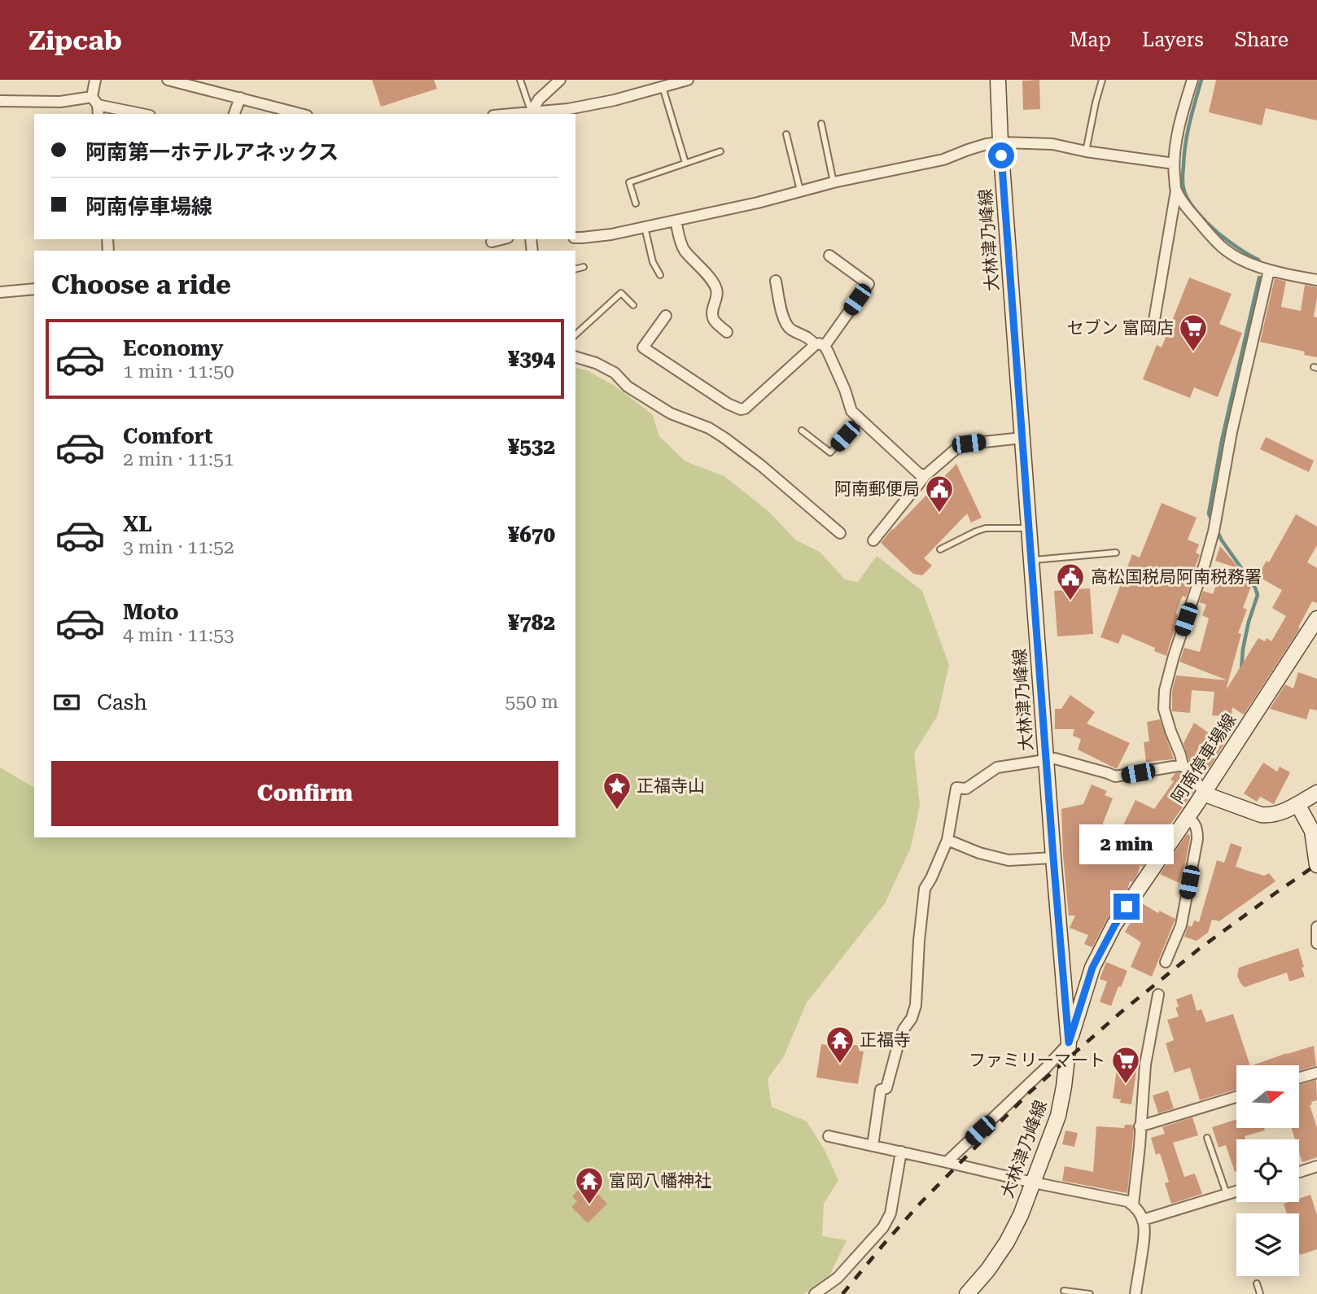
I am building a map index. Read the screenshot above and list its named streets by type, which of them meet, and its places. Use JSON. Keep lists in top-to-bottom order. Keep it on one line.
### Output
{"streets":{"main road":["大林津乃峰線","阿南停車場線"]},"crossings":[["大林津乃峰線","阿南停車場線"]],"places":{"supermarket":["セブン 富岡店","ファミリーマート"],"public building":["阿南郵便局","高松国税局阿南税務署"],"place":["正福寺山"],"temple":["正福寺","富岡八幡神社"]},"north":"right","page":{"header":"Zipcab","nav":["Map","Layers","Share"],"banner":["阿南第一ホテルアネックス","阿南停車場線"],"heading":"Choose a ride","list":[{"name":"Economy","note":"1 min · 11:50","value":"¥394"},{"name":"Comfort","note":"2 min · 11:51","value":"¥532"},{"name":"XL","note":"3 min · 11:52","value":"¥670"},{"name":"Moto","note":"4 min · 11:53","value":"¥782"}],"pay":["Cash","550 m"],"buttons":"Confirm","bubble":"2 min"}}
